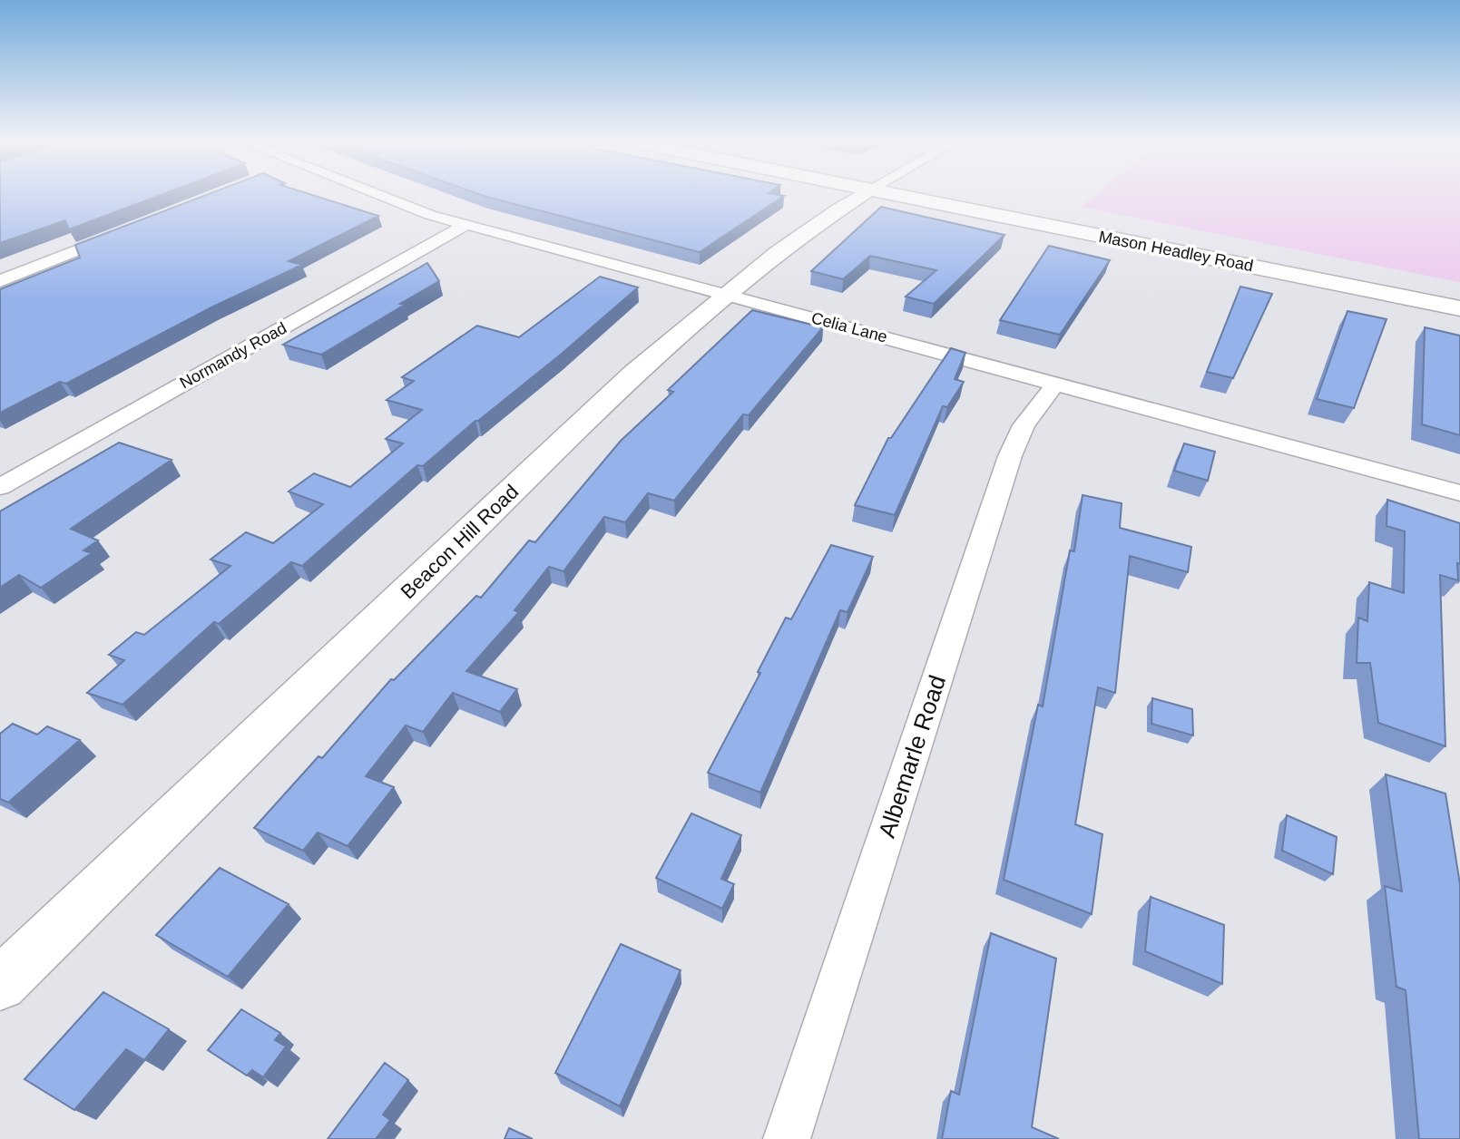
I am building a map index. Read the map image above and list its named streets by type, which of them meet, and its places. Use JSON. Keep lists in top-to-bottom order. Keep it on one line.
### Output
{"streets":{"main road":["Mason Headley Road"],"street":["Celia Lane","Normandy Road","Beacon Hill Road","Albemarle Road"]},"crossings":[["Celia Lane","Normandy Road"],["Celia Lane","Beacon Hill Road"],["Celia Lane","Albemarle Road"]]}
